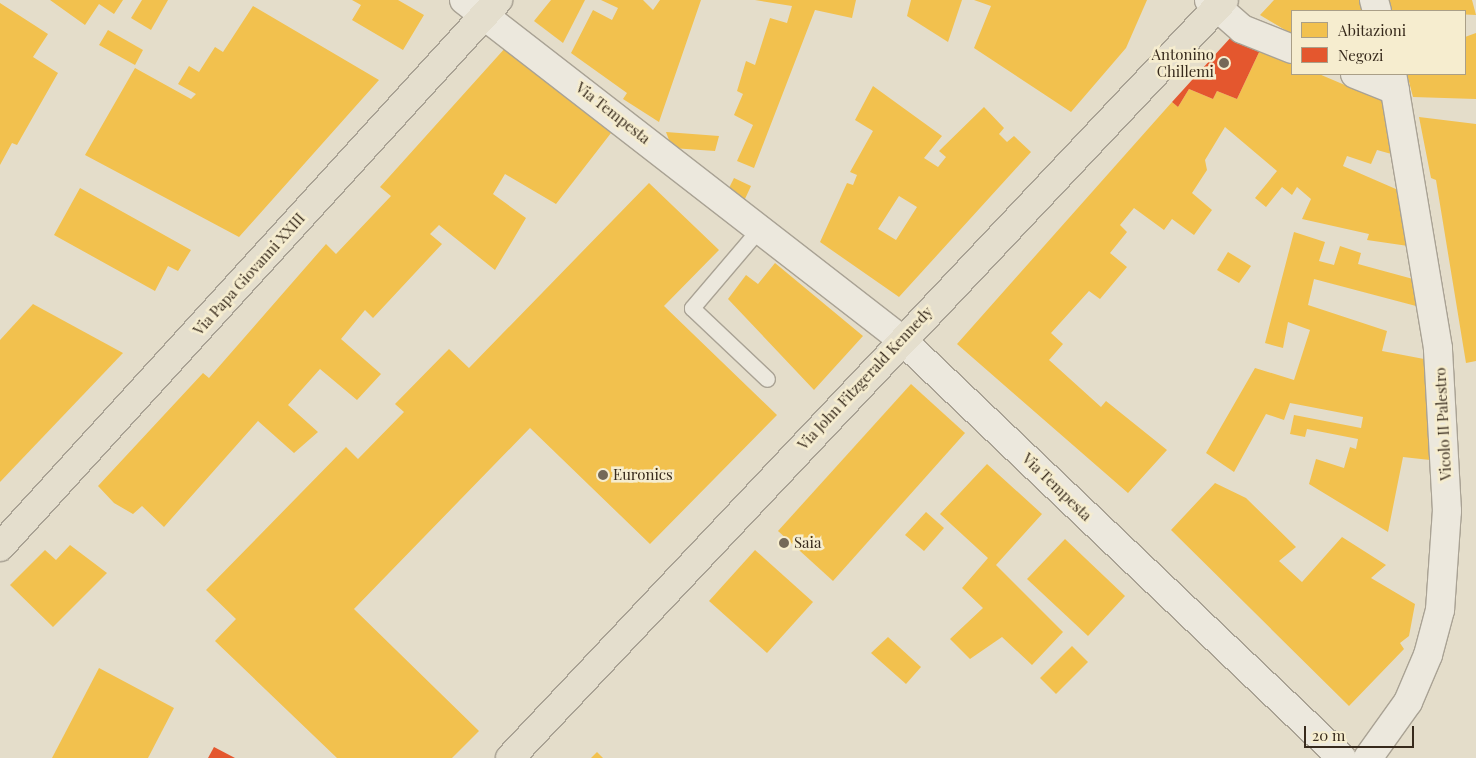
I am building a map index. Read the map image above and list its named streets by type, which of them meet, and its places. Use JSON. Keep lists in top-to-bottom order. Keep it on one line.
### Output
{"streets":{"main road":["Via Papa Giovanni XXIII","Via John Fitzgerald Kennedy"],"street":["Via Tempesta","Vicolo II Palestro"]},"crossings":[["Via Tempesta","Via Papa Giovanni XXIII"],["Via Tempesta","Via John Fitzgerald Kennedy"]],"places":["Antonino Chillemi","Euronics","Saia"],"legend":["Abitazioni","Negozi"],"scale_bar":"20 m"}
